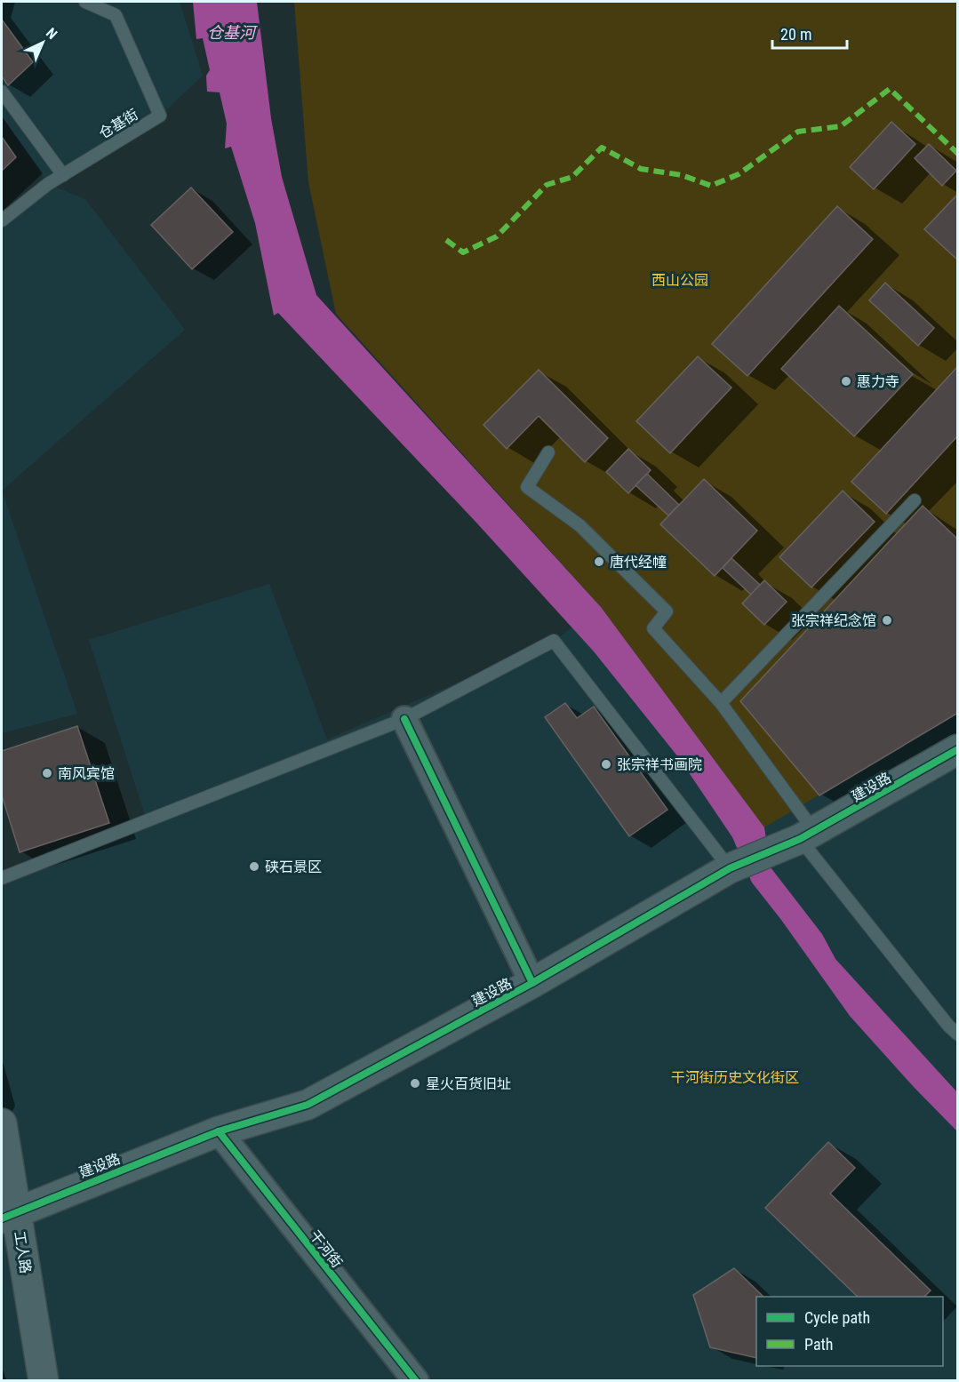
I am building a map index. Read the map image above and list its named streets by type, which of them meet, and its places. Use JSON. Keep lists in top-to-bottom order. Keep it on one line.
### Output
{"streets":{"street":["建设路","干河街","工人路"],"lane":["仓基街"]},"crossings":[["建设路","干河街"],["建设路","工人路"]],"water":["仓基河"],"parks":["西山公园","干河街历史文化街区"],"places":["惠力寺","唐代经幢","张宗祥纪念馆","张宗祥书画院","南风宾馆","硖石景区","星火百货旧址"],"legend":["Cycle path","Path"],"scale_bar":"20 m","north":"top right"}
